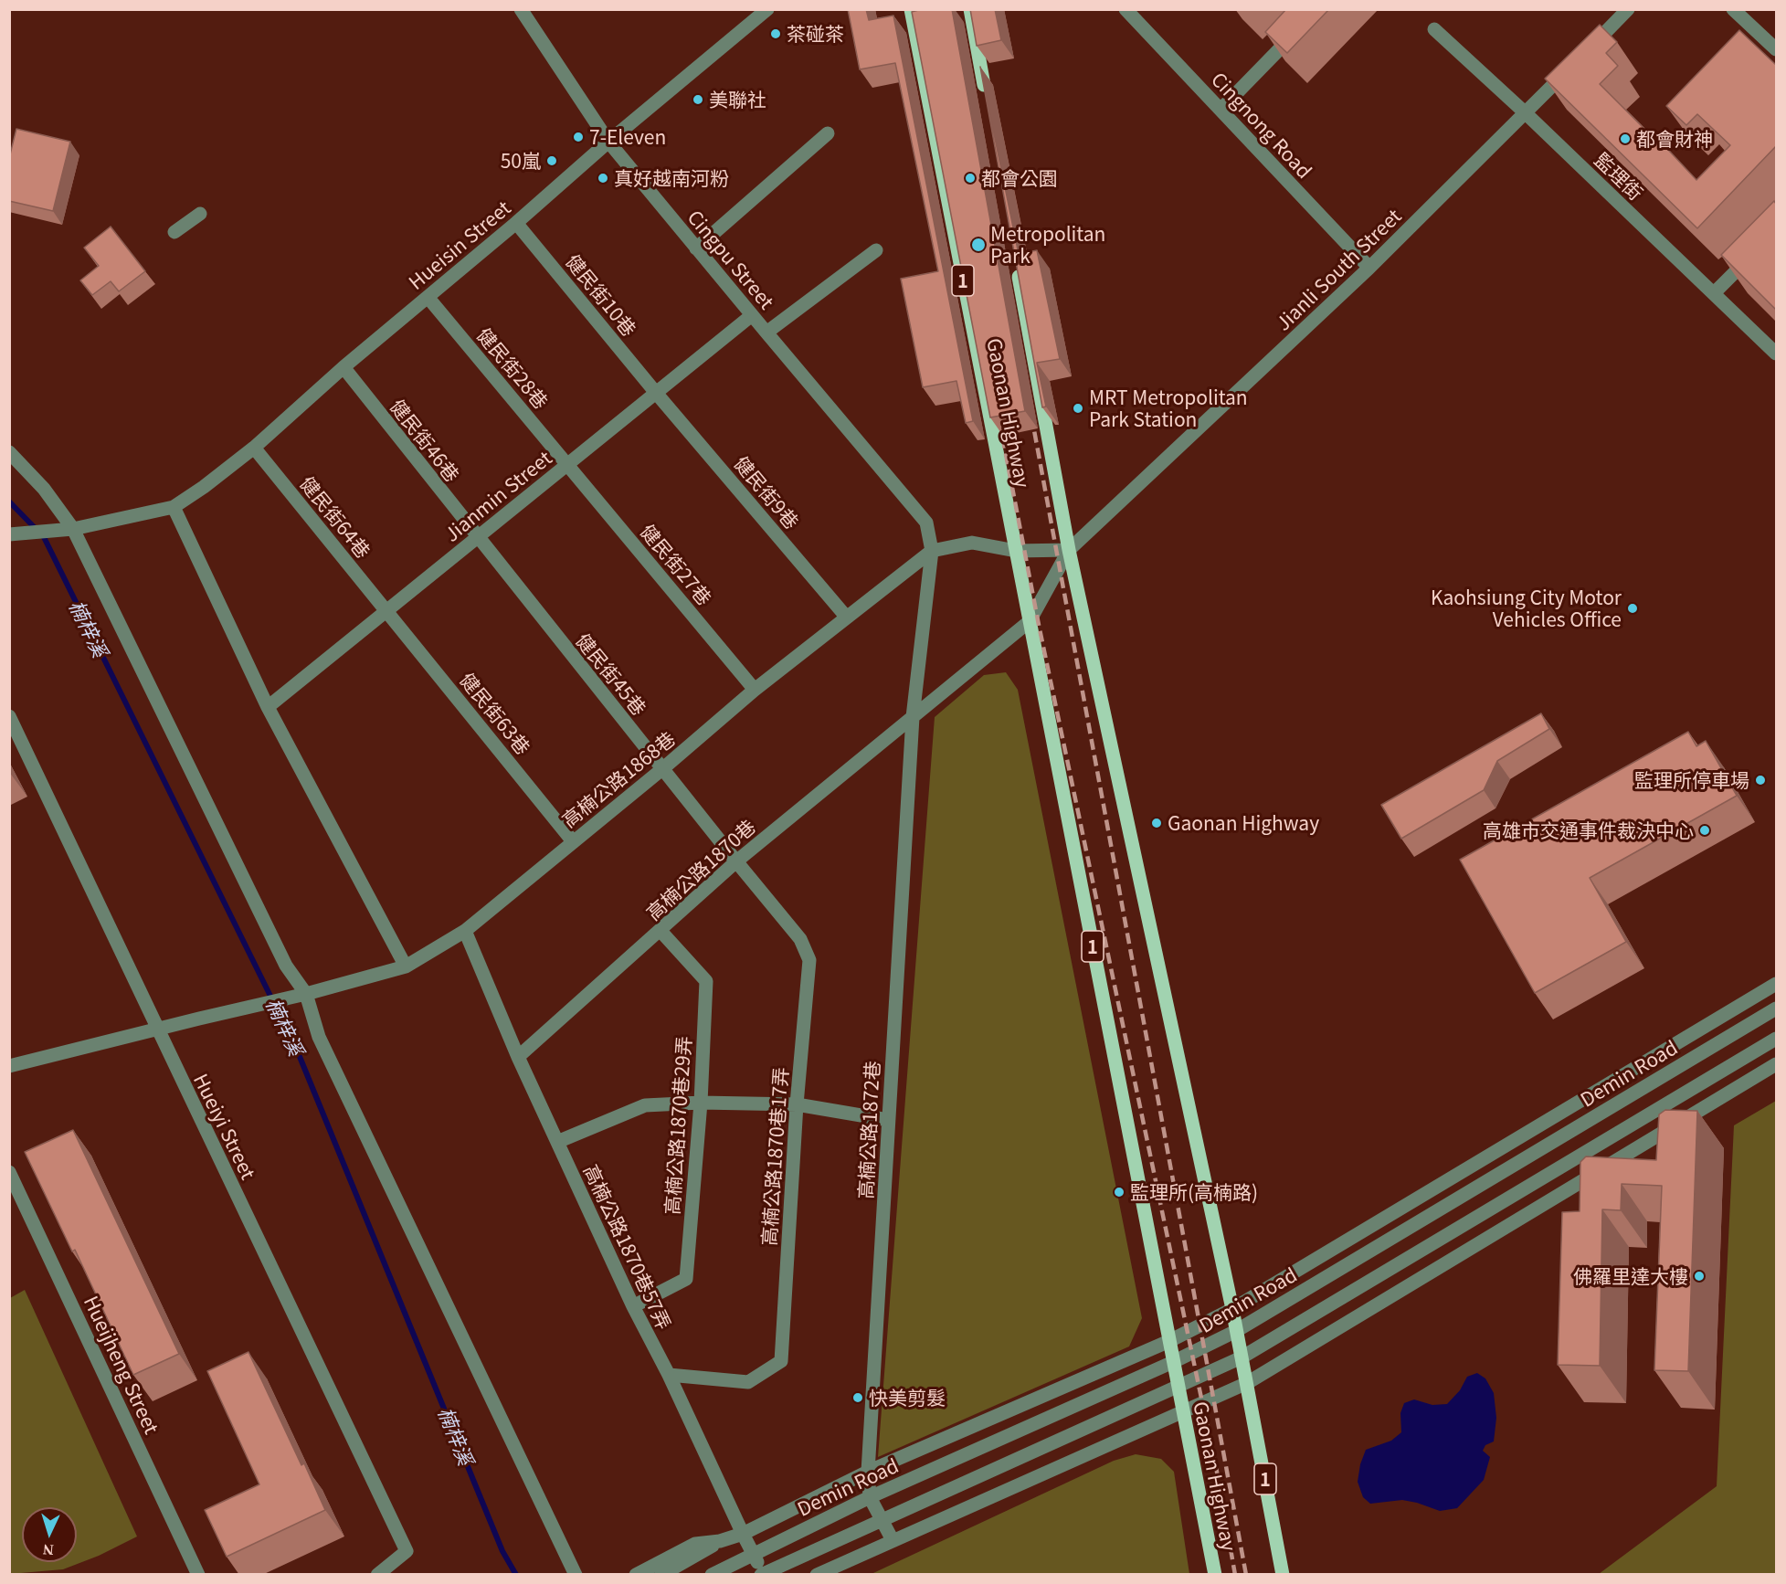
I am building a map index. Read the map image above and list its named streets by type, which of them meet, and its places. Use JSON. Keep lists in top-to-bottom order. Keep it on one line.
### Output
{"streets":{"main road":["1","Gaonan Highway"],"street":["Cingnong Road","監理街","Hueisin Street","Cingpu Street","Jianli South Street","健民街10巷","健民街28巷","健民街46巷","健民街9巷","Jianmin Street","健民街64巷","健民街27巷","健民街45巷","健民街63巷","高楠公路1868巷","高楠公路1870巷","Demin Road","高楠公路1870巷29弄","Hueiyi Street","高楠公路1872巷","高楠公路1870巷17弄","高楠公路1870巷57弄","Hueijheng Street"]},"crossings":[["Cingnong Road","Jianli South Street"],["監理街","Jianli South Street"],["Hueisin Street","Cingpu Street"],["Hueisin Street","健民街10巷"],["Hueisin Street","健民街28巷"],["Hueisin Street","健民街46巷"],["Hueisin Street","健民街64巷"],["Cingpu Street","Jianmin Street"],["Cingpu Street","高楠公路1872巷"],["Jianli South Street","Gaonan Highway"],["Jianli South Street","高楠公路1870巷"],["1","Gaonan Highway"],["1","Demin Road"],["健民街10巷","健民街9巷"],["健民街10巷","Jianmin Street"],["健民街28巷","Jianmin Street"],["健民街28巷","健民街27巷"],["Gaonan Highway","高楠公路1870巷"],["Gaonan Highway","Demin Road"],["健民街46巷","Jianmin Street"],["健民街46巷","健民街45巷"],["健民街9巷","Jianmin Street"],["健民街9巷","高楠公路1868巷"],["Jianmin Street","健民街64巷"],["Jianmin Street","健民街27巷"],["Jianmin Street","健民街45巷"],["Jianmin Street","健民街63巷"],["健民街64巷","健民街63巷"],["健民街27巷","高楠公路1868巷"],["健民街45巷","高楠公路1868巷"],["健民街45巷","高楠公路1870巷"],["健民街45巷","高楠公路1870巷17弄"],["健民街63巷","高楠公路1868巷"],["高楠公路1868巷","Hueiyi Street"],["高楠公路1868巷","高楠公路1872巷"],["高楠公路1868巷","高楠公路1870巷57弄"],["高楠公路1870巷","高楠公路1870巷29弄"],["高楠公路1870巷","高楠公路1872巷"],["高楠公路1870巷","高楠公路1870巷17弄"],["高楠公路1870巷","高楠公路1870巷57弄"],["Demin Road","高楠公路1872巷"],["Demin Road","高楠公路1870巷57弄"],["高楠公路1870巷29弄","高楠公路1870巷57弄"],["高楠公路1870巷17弄","高楠公路1870巷57弄"]],"water":["楠梓溪"],"places":["茶碰茶","美聯社","7-Eleven","都會財神","50嵐","真好越南河粉","都會公園","Metropolitan Park","MRT Metropolitan Park Station","Kaohsiung City Motor Vehicles Office","監理所停車場","Gaonan Highway","高雄市交通事件裁決中心","監理所(高楠路)","佛羅里達大樓","快美剪髮"],"north":"bottom"}
